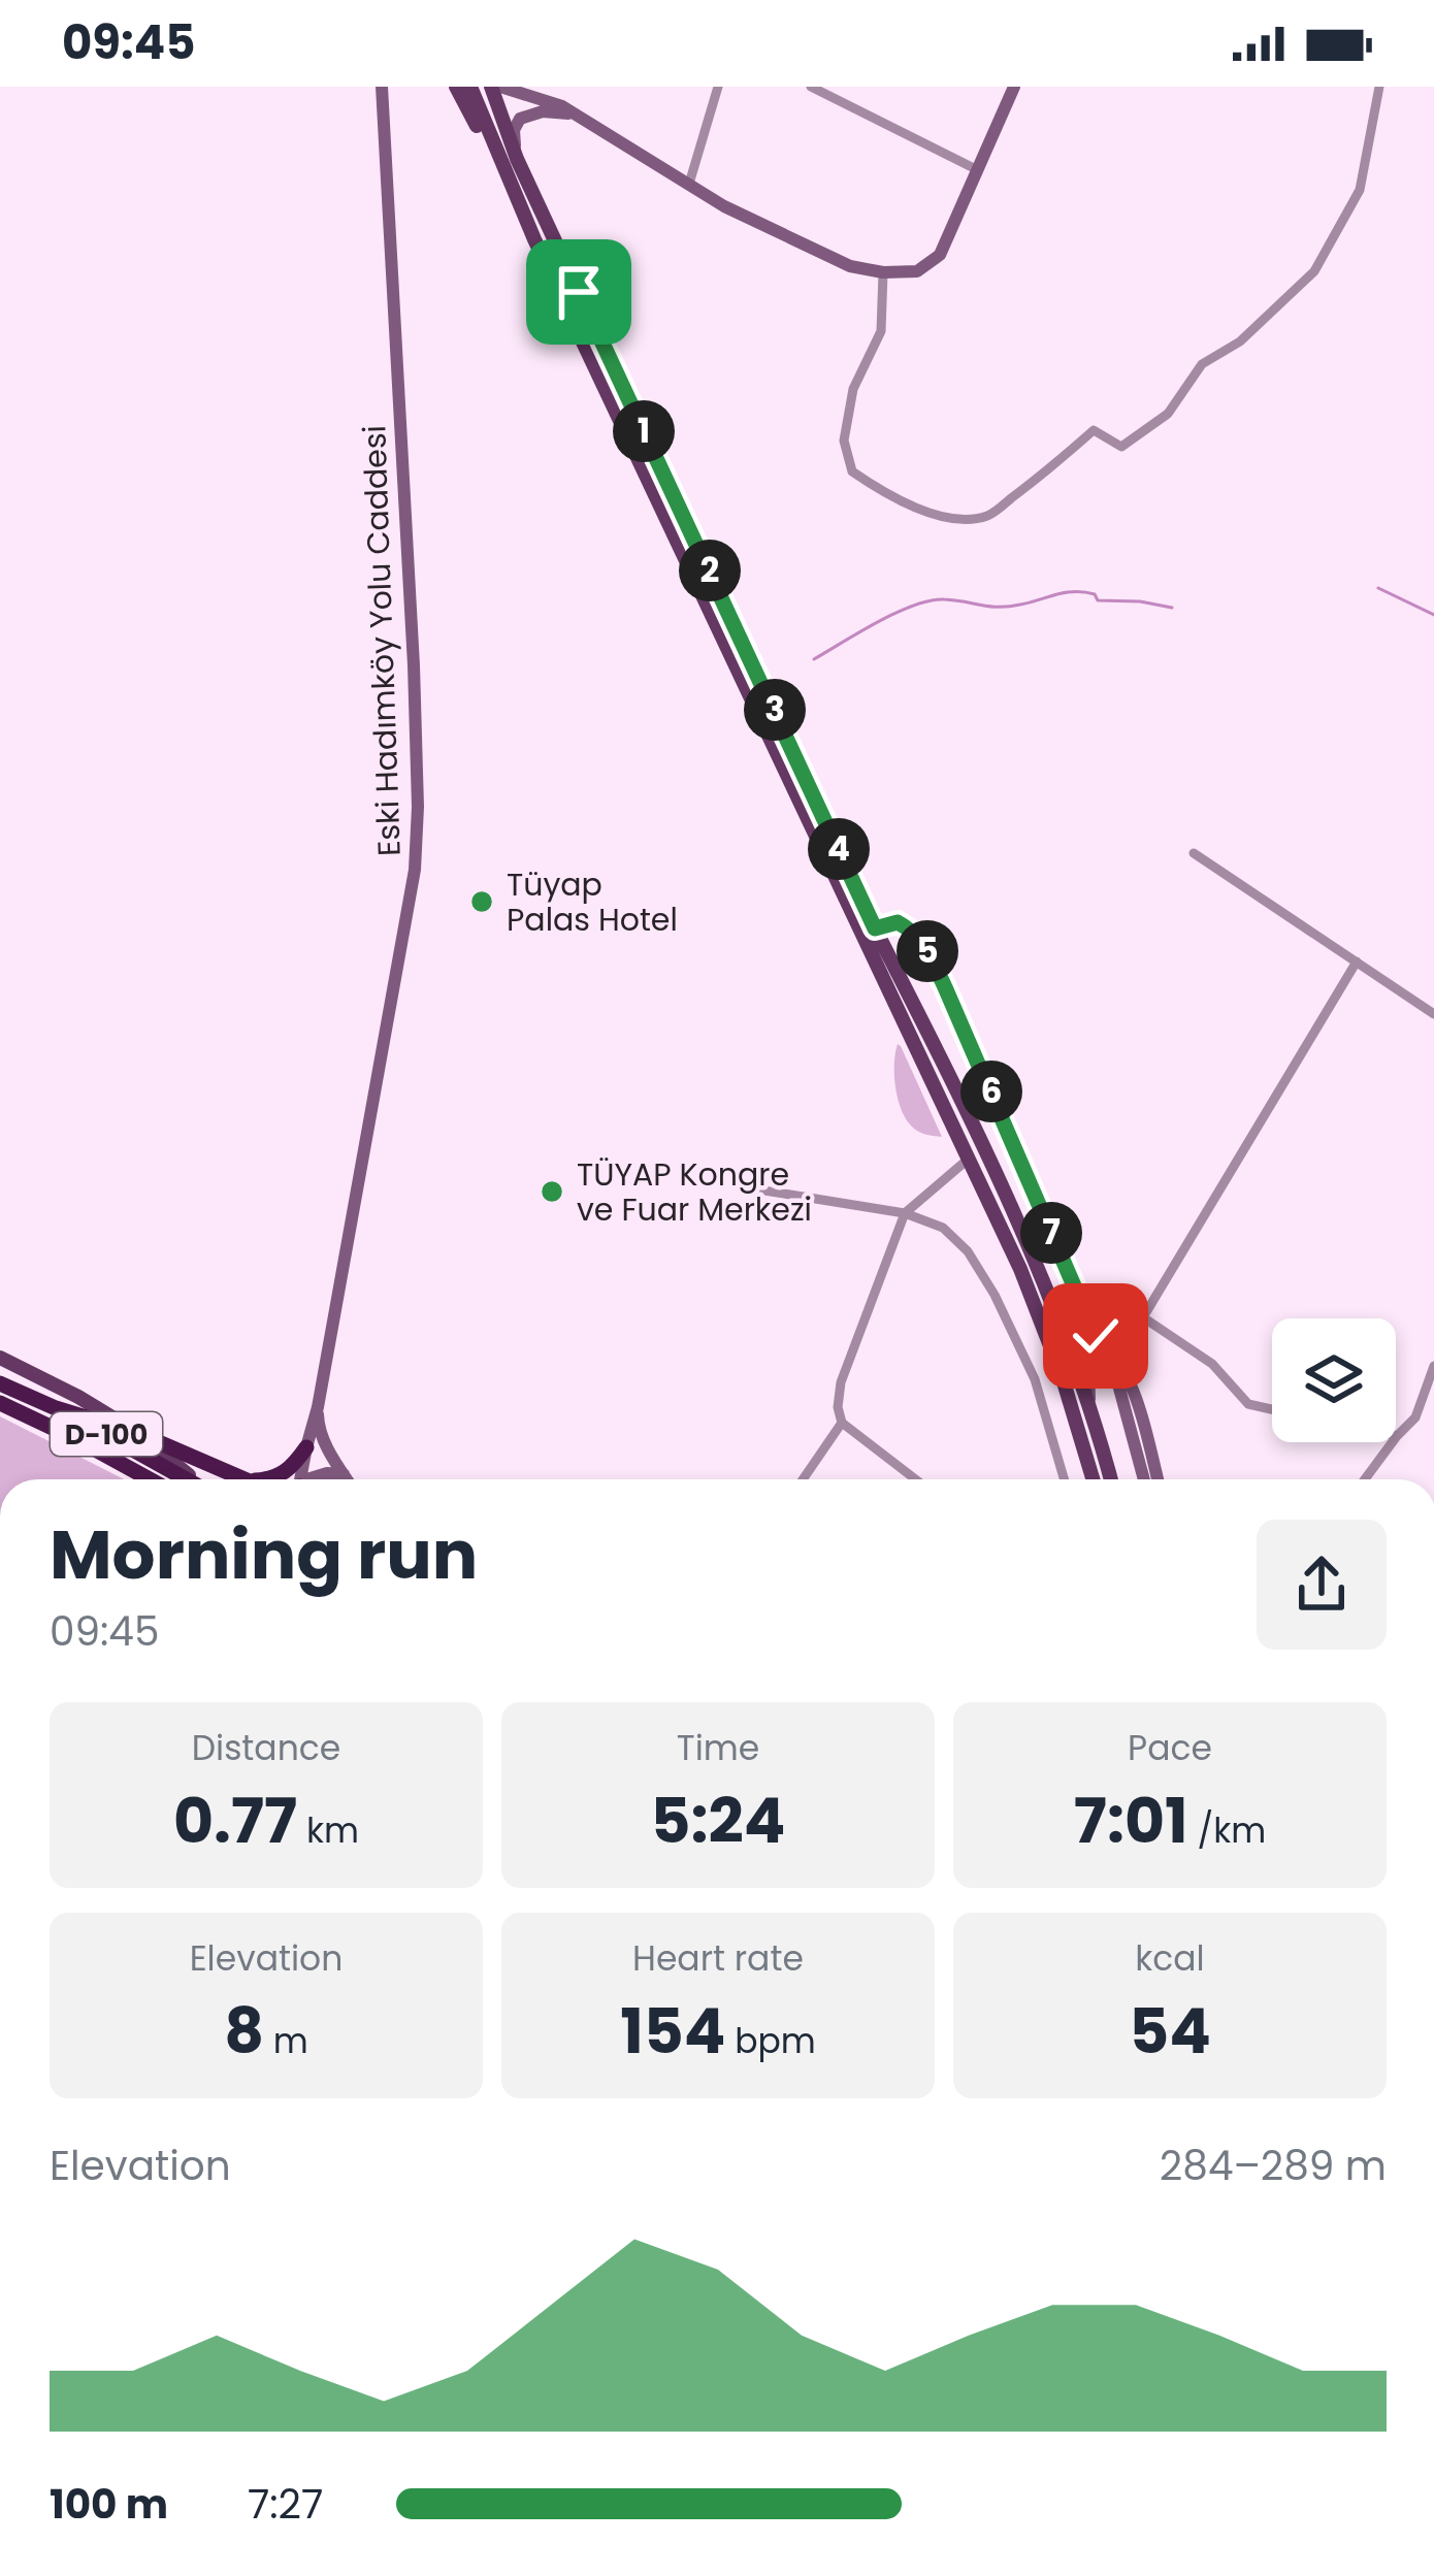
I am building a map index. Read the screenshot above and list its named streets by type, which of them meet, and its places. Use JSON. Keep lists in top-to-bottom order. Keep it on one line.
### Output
{"streets":{"highway":["D-100"],"street":["Eski Hadımköy Yolu Caddesi"]},"places":["Tüyap Palas Hotel","TÜYAP Kongre ve Fuar Merkezi"],"page":{"status":"09:45","pins":["1","2","3","4","5","6","7"],"heading":["Morning run","09:45"],"stats":[["Distance","0.77 km"],["Time","5:24"],["Pace","7:01 /km"],["Elevation","8 m"],["Heart rate","154 bpm"],["kcal","54"]],"chart":["Elevation","284–289 m"],"list":[{"name":"100 m","note":"7:27"}]}}
